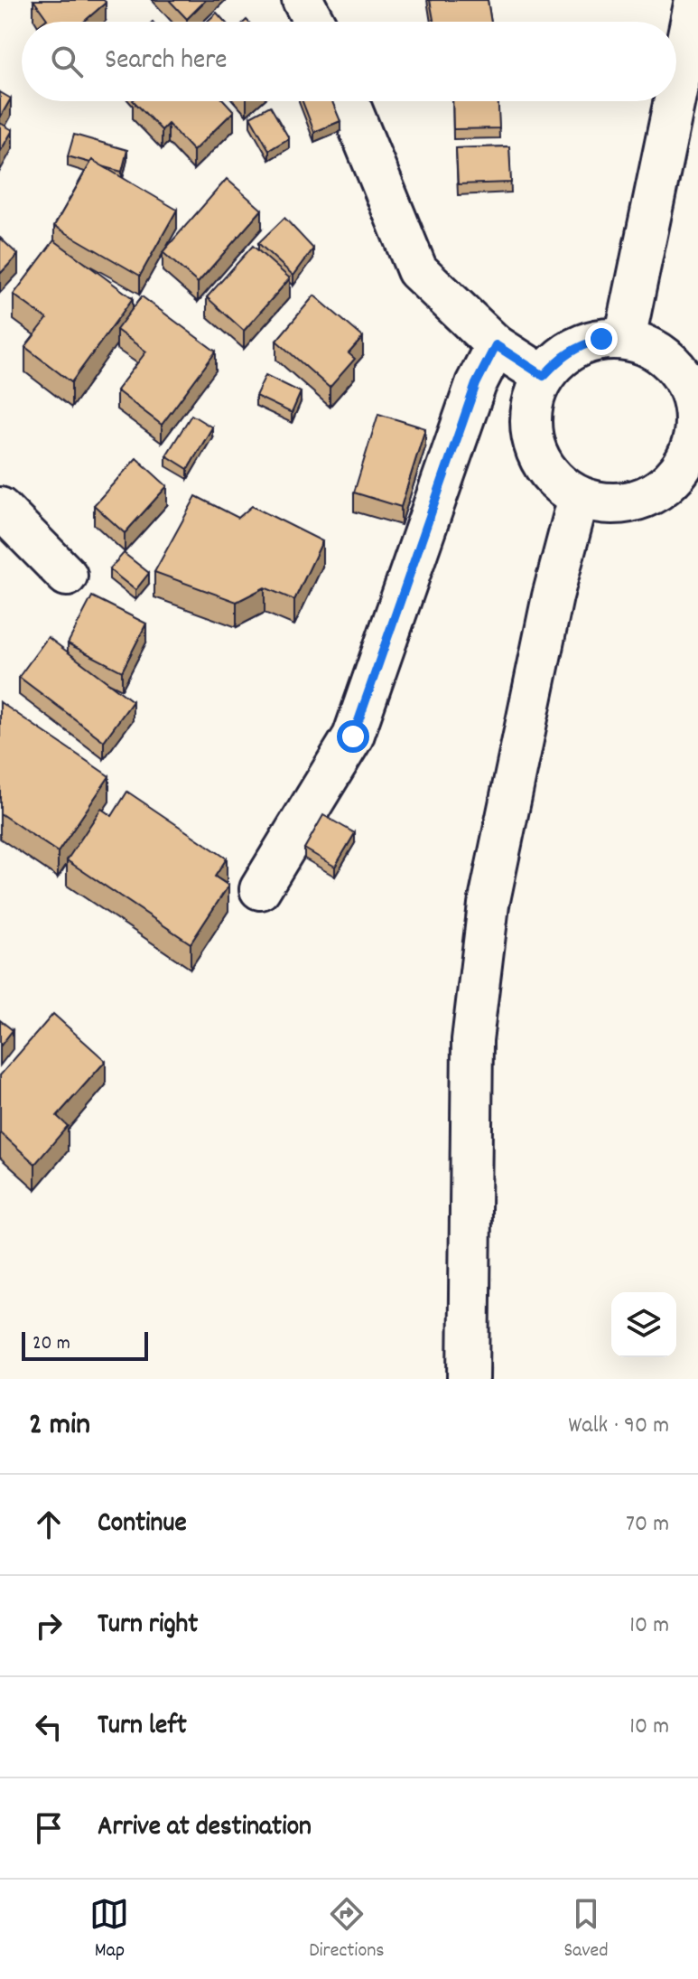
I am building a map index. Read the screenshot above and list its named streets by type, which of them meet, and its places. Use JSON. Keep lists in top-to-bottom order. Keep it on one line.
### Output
{"scale_bar":"20 m","page":{"search":"Search here","scale":"20 m","heading":["2 min","Walk · 90 m"],"list":[["Continue","70 m"],["Turn right","10 m"],["Turn left","10 m"],"Arrive at destination"],"nav":["Map","Directions","Saved"]}}
